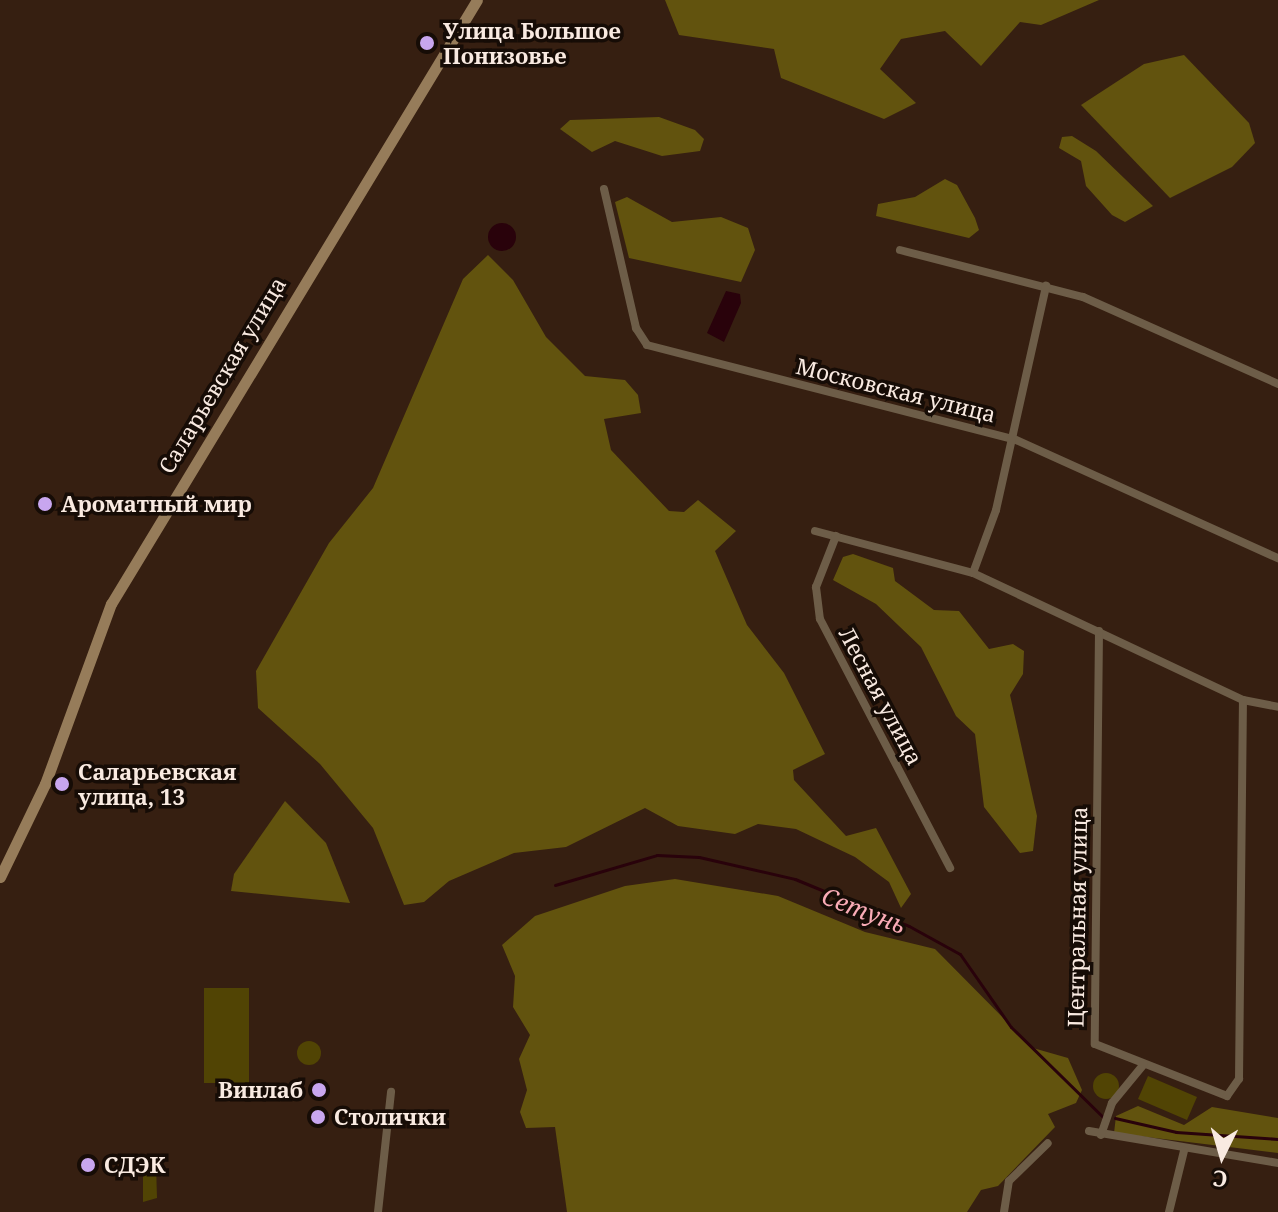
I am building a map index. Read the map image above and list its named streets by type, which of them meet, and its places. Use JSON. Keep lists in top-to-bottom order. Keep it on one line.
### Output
{"streets":{"street":["Саларьевская улица","Московская улица","Лесная улица","Центральная улица"]},"water":["Сетунь"],"places":["Улица Большое Понизовье","Ароматный мир","Саларьевская улица, 13","Винлаб","Столички","СДЭК"],"north":"bottom"}
